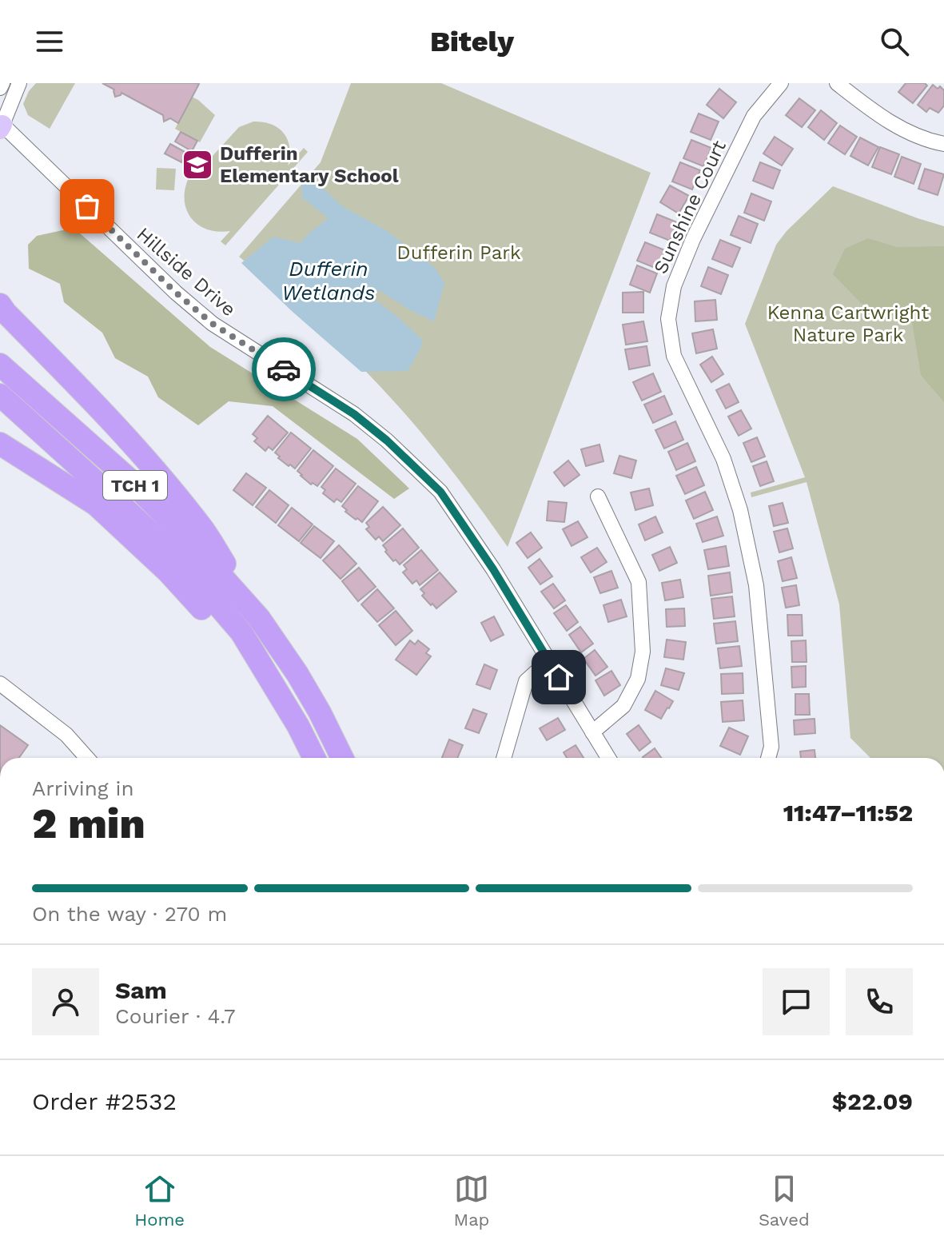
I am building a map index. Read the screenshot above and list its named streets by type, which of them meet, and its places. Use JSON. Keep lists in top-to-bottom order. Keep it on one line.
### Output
{"streets":{"highway":["TCH 1"],"street":["Sunshine Court","Hillside Drive"]},"water":["Dufferin Wetlands"],"parks":["Dufferin Park","Kenna Cartwright Nature Park"],"places":{"school or university":["Dufferin Elementary School"]},"page":{"header":"Bitely","heading":["2 min","Arriving in","11:47–11:52"],"panel":["Sam","Courier · 4.7","Order #2532","$22.09"],"bar":"On the way · 270 m","tabs":["Home","Map","Saved"]}}
